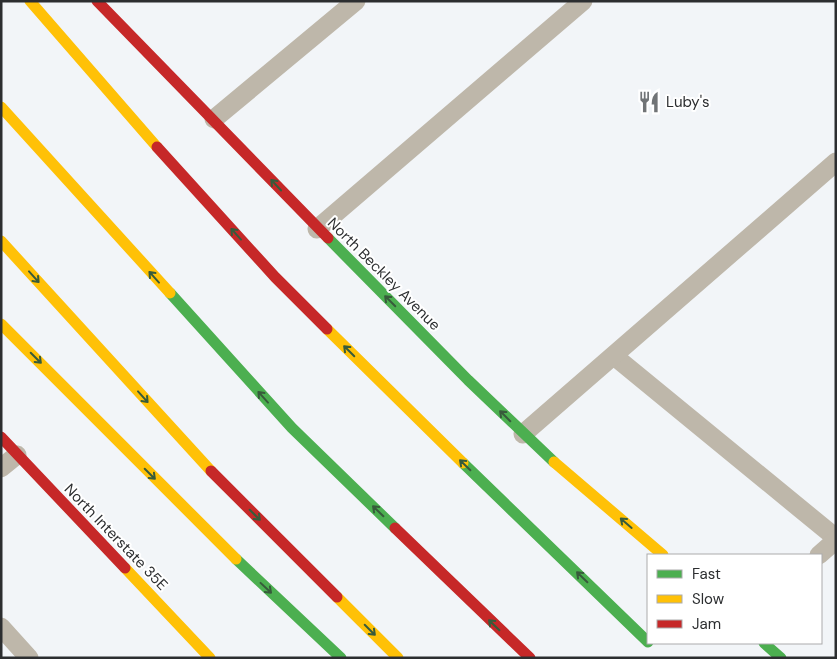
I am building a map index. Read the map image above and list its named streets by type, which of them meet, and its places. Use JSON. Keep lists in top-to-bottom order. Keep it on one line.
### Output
{"streets":{"main road":["North Beckley Avenue","North Interstate 35E"]},"places":{"restaurant":["Luby's"]},"legend":["Fast","Slow","Jam"]}
